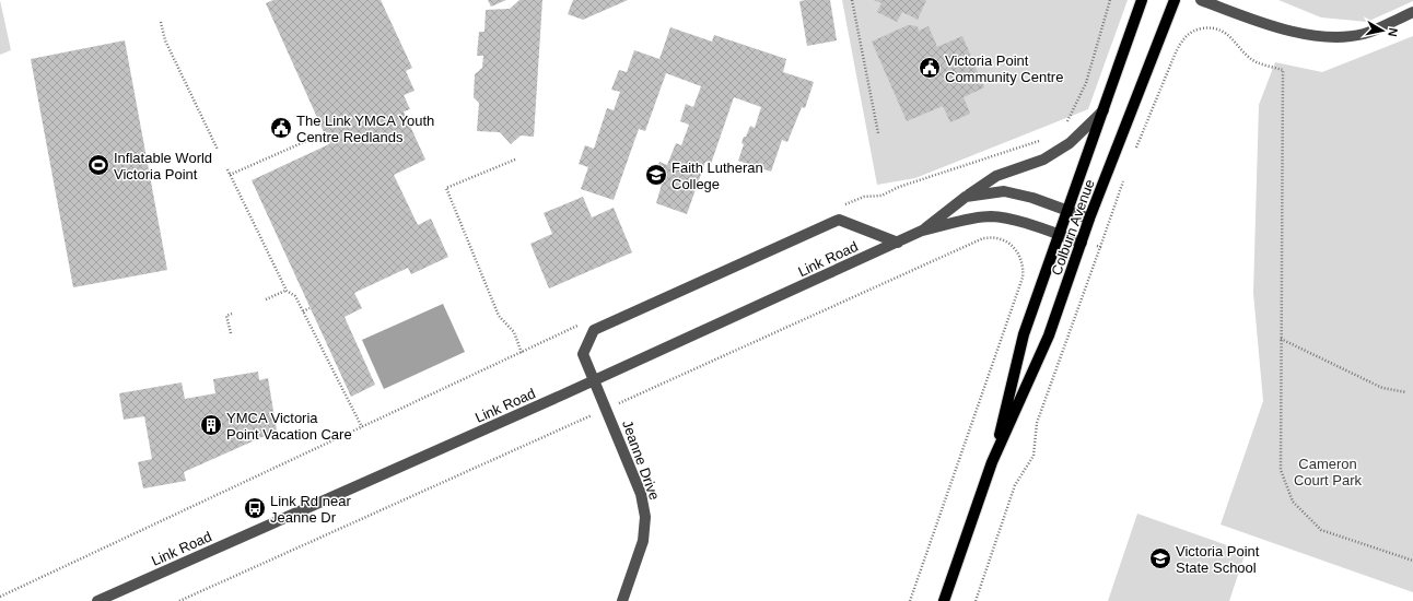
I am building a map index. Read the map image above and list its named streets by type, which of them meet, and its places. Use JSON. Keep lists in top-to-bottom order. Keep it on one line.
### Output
{"streets":{"main road":["Colburn Avenue"],"street":["Link Road","Jeanne Drive"]},"crossings":[["Colburn Avenue","Link Road"],["Link Road","Jeanne Drive"]],"parks":["Cameron Court Park"],"places":{"public building":["Victoria Point Community Centre","The Link YMCA Youth Centre Redlands"],"sports":["Inflatable World Victoria Point"],"school or university":["Faith Lutheran College","Victoria Point State School"],"building":["YMCA Victoria Point Vacation Care"],"bus stop":["Link Rd near Jeanne Dr"]},"north":"right"}
